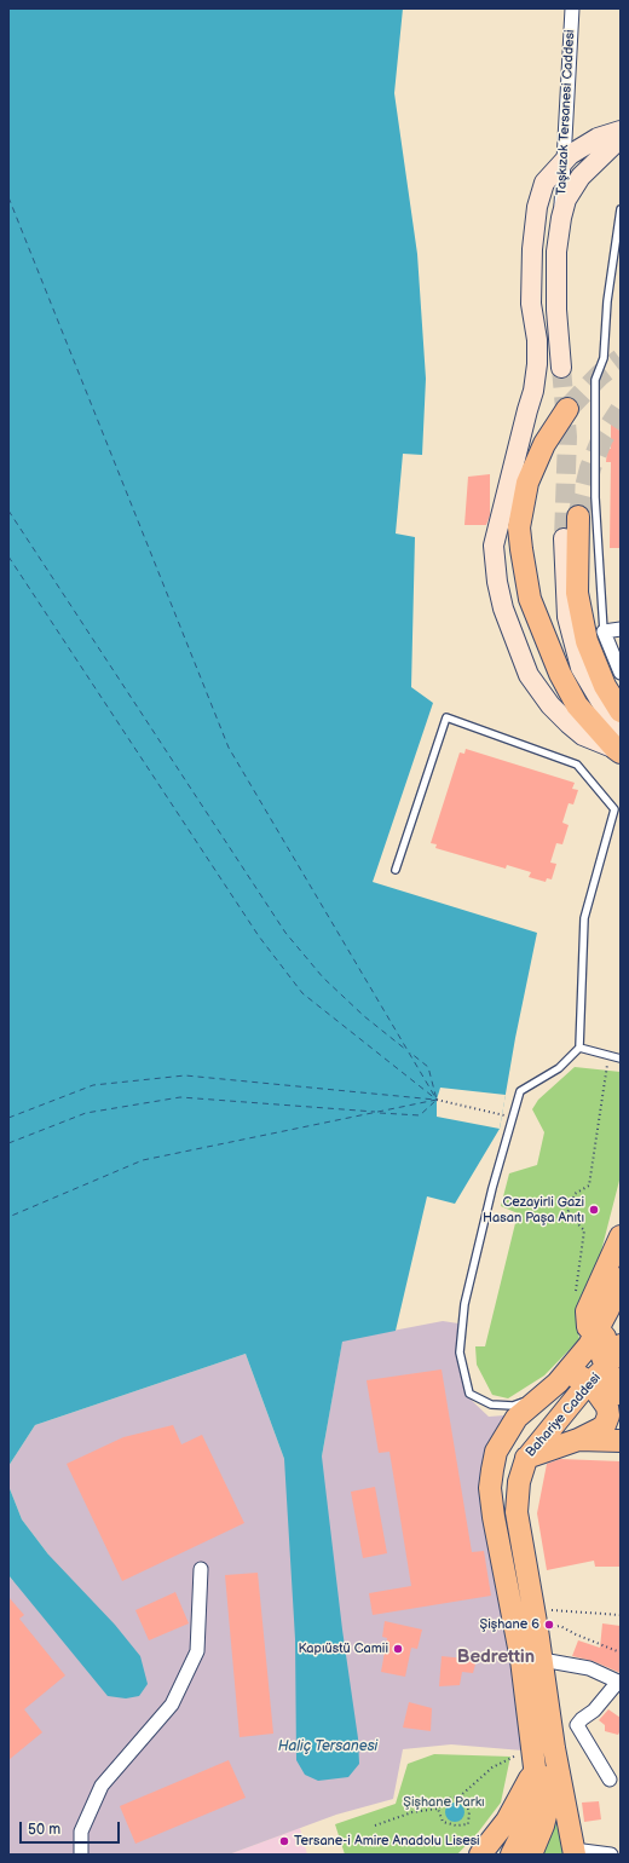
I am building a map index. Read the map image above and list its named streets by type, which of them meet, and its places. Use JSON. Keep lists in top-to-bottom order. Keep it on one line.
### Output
{"streets":{"main road":["Bahariye Caddesi"],"street":["Taşkızak Tersanesi Caddesi"]},"districts":["Bedrettin"],"water":["Haliç Tersanesi"],"parks":["Şişhane Parkı"],"places":["Cezayirli Gazi Hasan Paşa Anıtı","Şişhane 6","Kapıüstü Camii","Tersane-i Amire Anadolu Lisesi"],"scale_bar":"50 m"}
